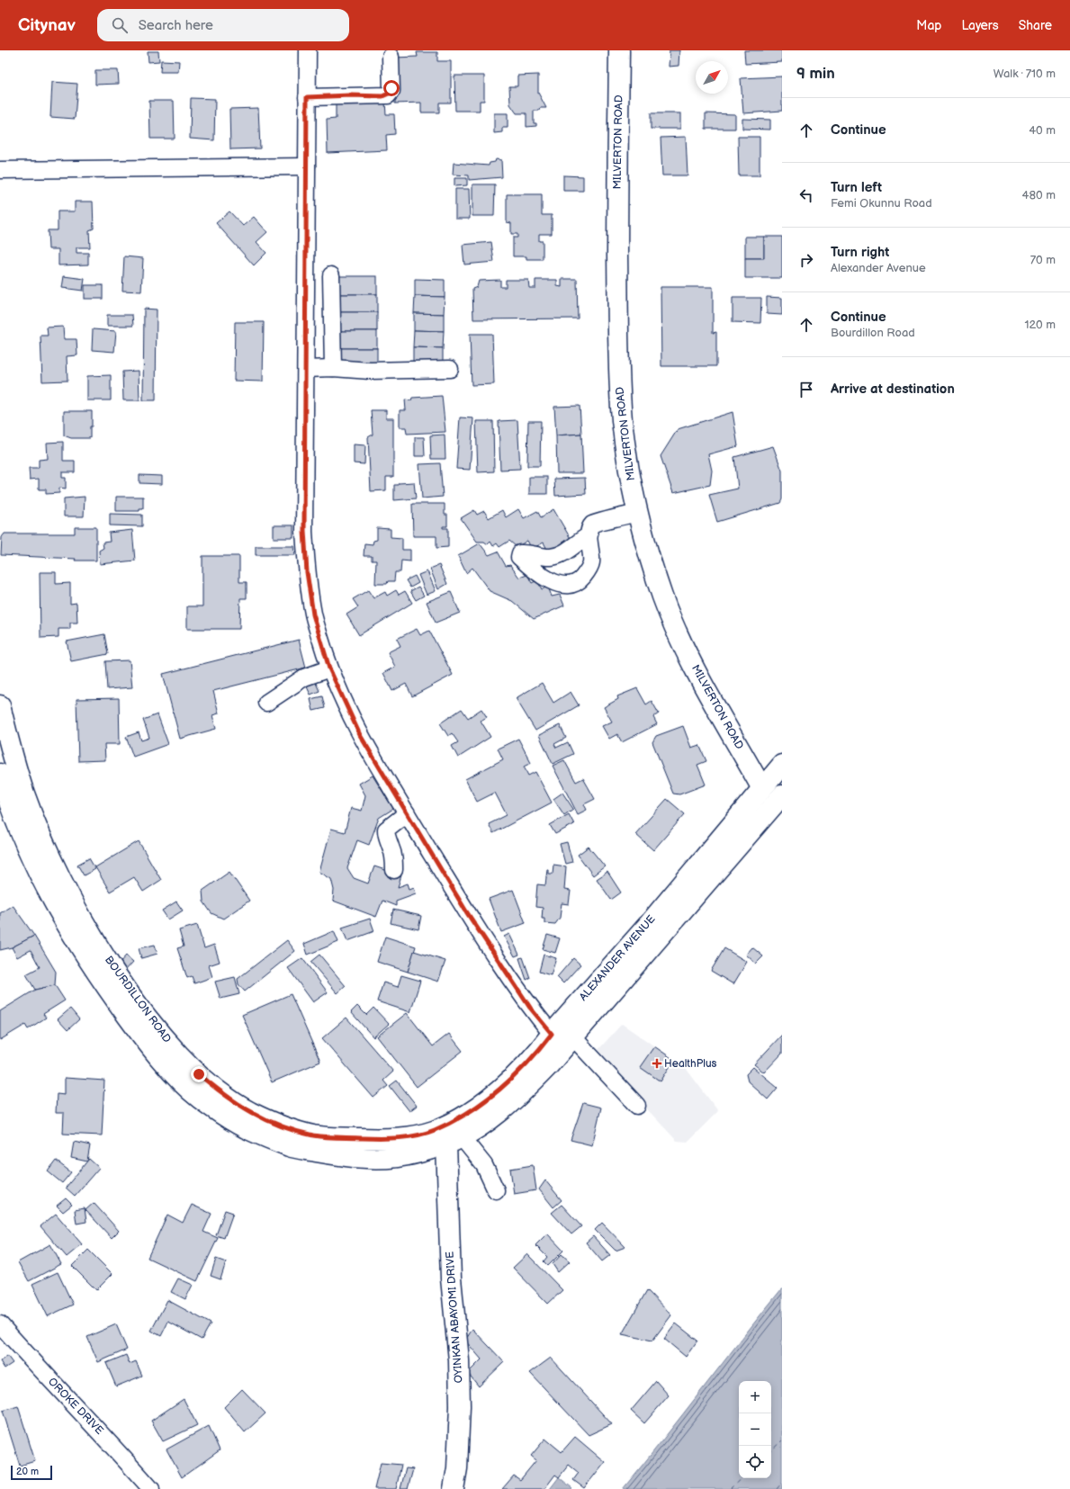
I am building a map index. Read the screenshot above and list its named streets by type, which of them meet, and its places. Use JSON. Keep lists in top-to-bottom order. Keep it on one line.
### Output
{"streets":{"main road":["MILVERTON ROAD","ALEXANDER AVENUE","BOURDILLON ROAD","OYINKAN ABAYOMI DRIVE"],"street":["OROKE DRIVE"]},"crossings":[["MILVERTON ROAD","ALEXANDER AVENUE"],["ALEXANDER AVENUE","BOURDILLON ROAD"],["ALEXANDER AVENUE","OYINKAN ABAYOMI DRIVE"],["BOURDILLON ROAD","OYINKAN ABAYOMI DRIVE"]],"places":{"health":["HealthPlus"]},"scale_bar":"20 m","north":"top right","page":{"header":"Citynav","search":"Search here","nav":["Map","Layers","Share"],"heading":["9 min","Walk · 710 m"],"list":[["Continue","40 m"],["Turn left","Femi Okunnu Road","480 m"],["Turn right","Alexander Avenue","70 m"],["Continue","Bourdillon Road","120 m"],"Arrive at destination"],"map_buttons":["+","−"],"scale":"20 m"}}
